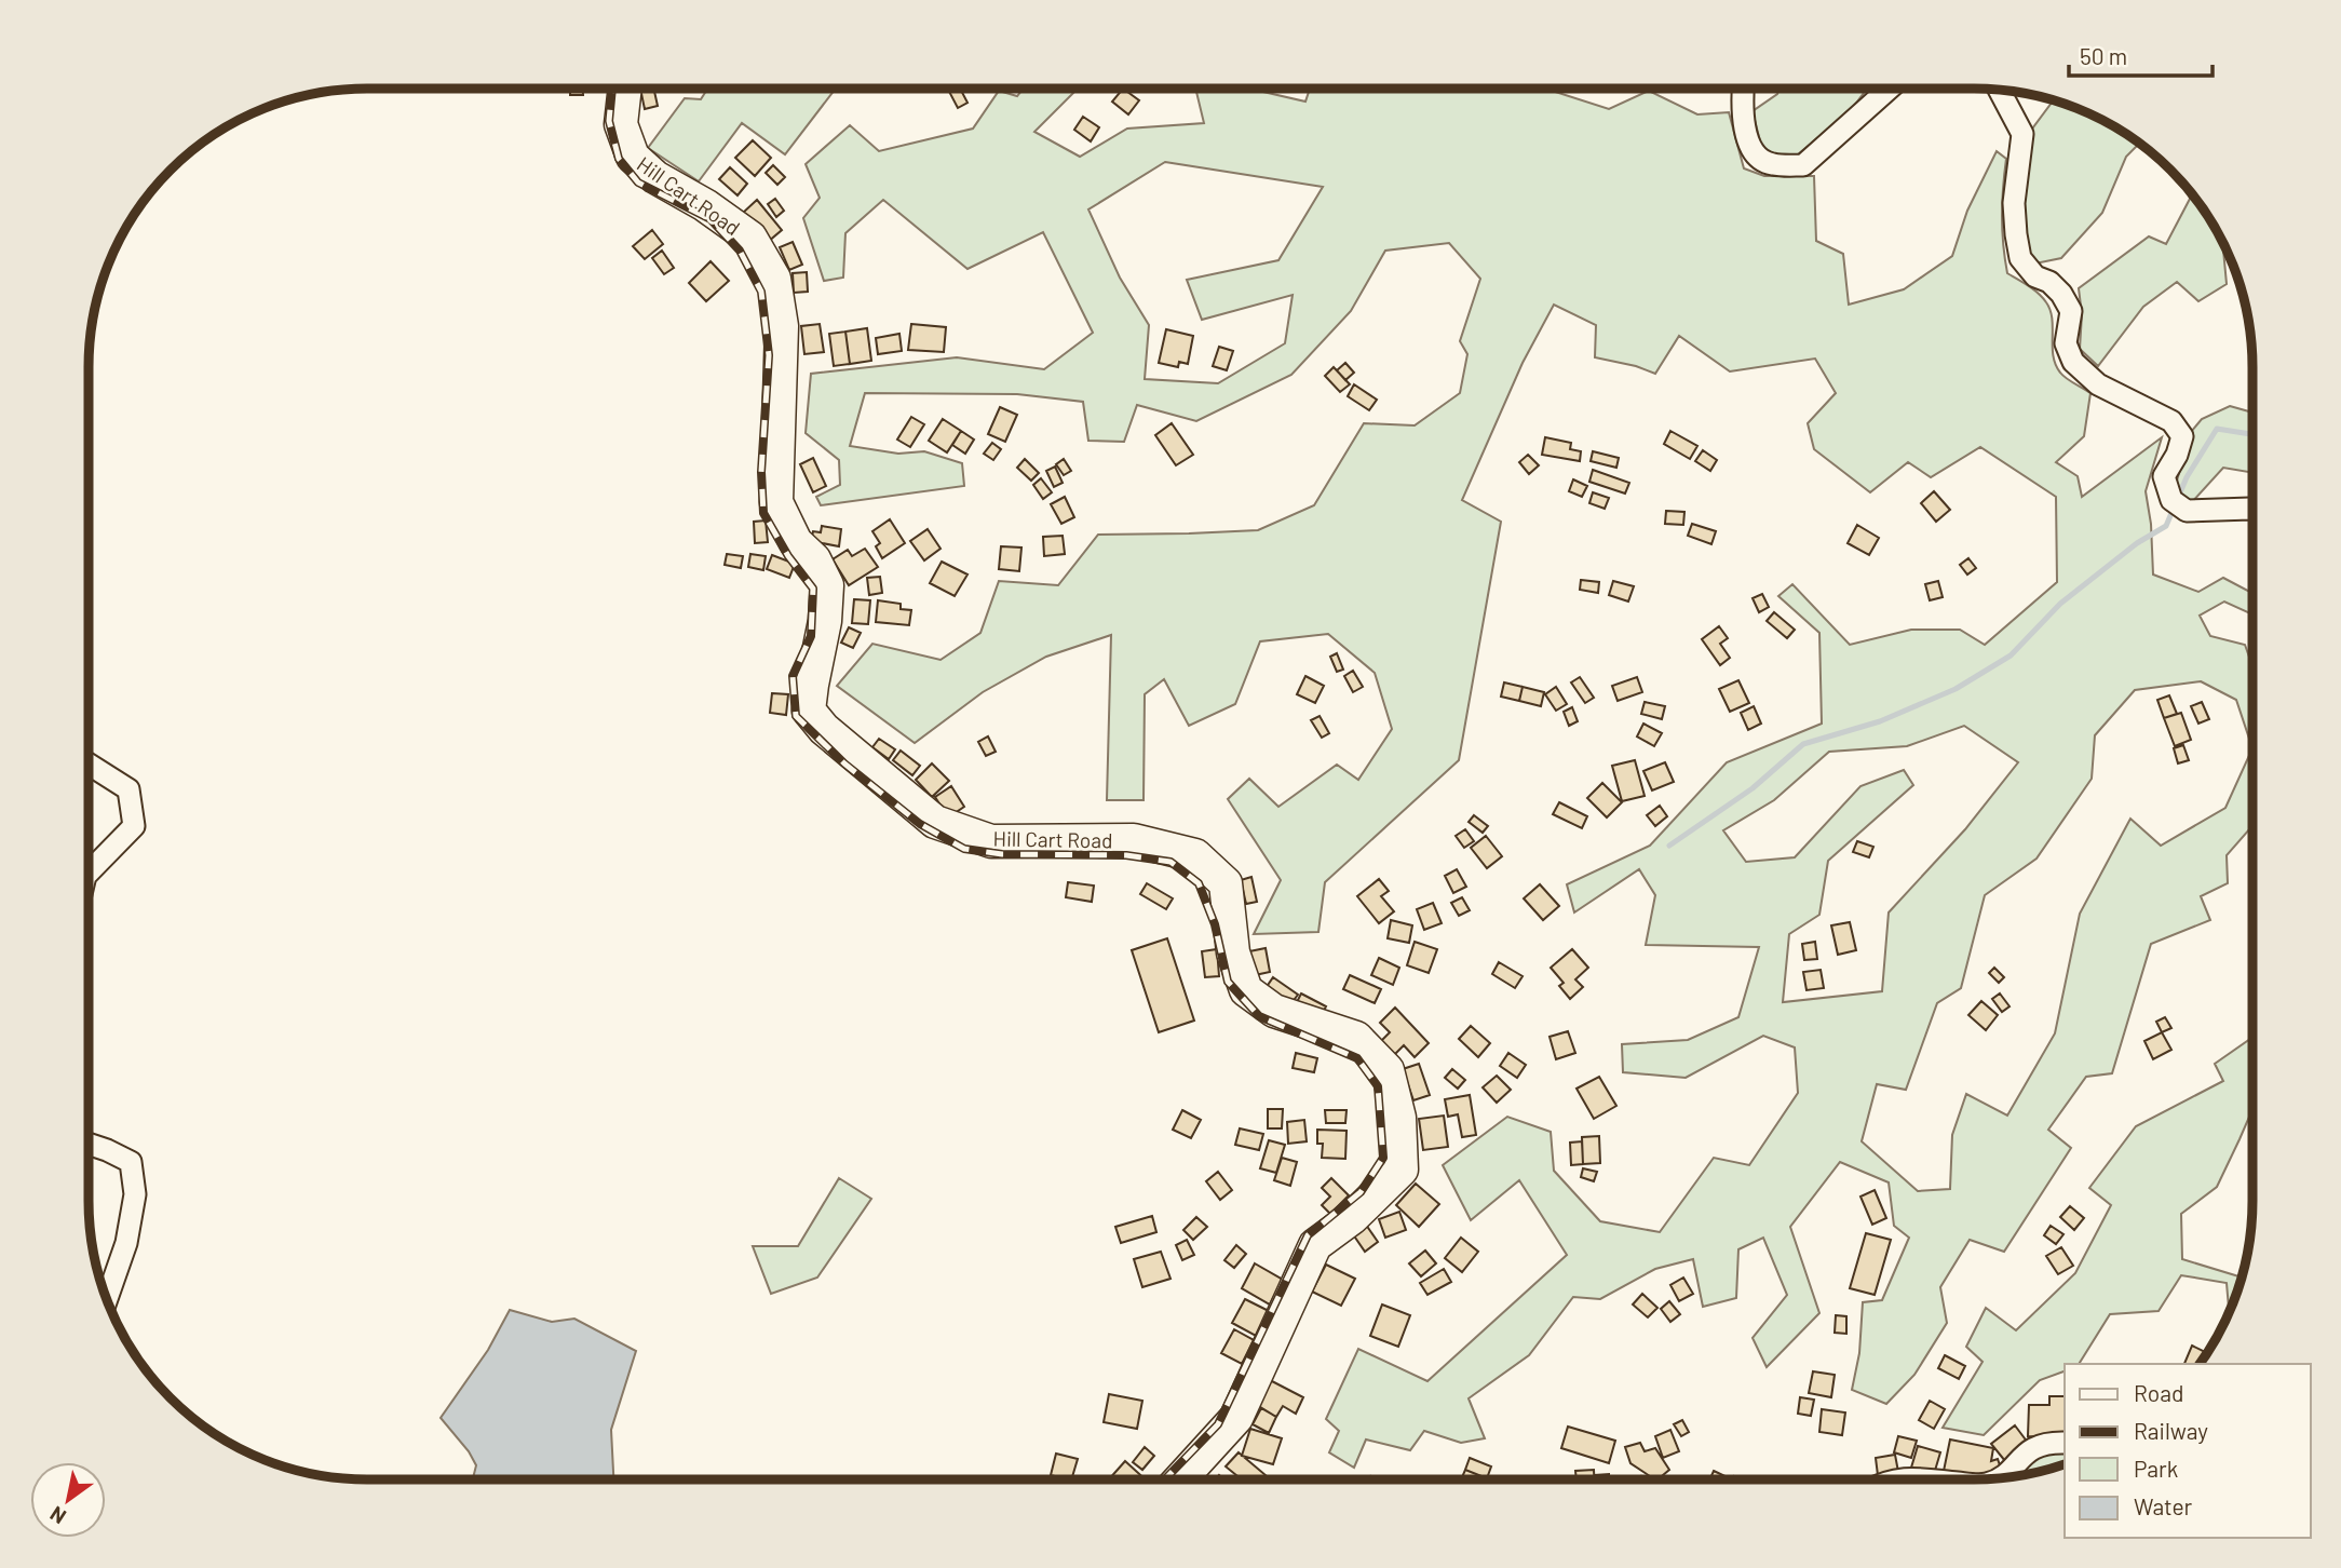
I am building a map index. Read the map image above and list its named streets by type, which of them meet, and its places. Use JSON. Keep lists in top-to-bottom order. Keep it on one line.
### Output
{"streets":{"highway":["Hill Cart Road"]},"legend":["Road","Railway","Park","Water"],"scale_bar":"50 m","north":"bottom left"}
